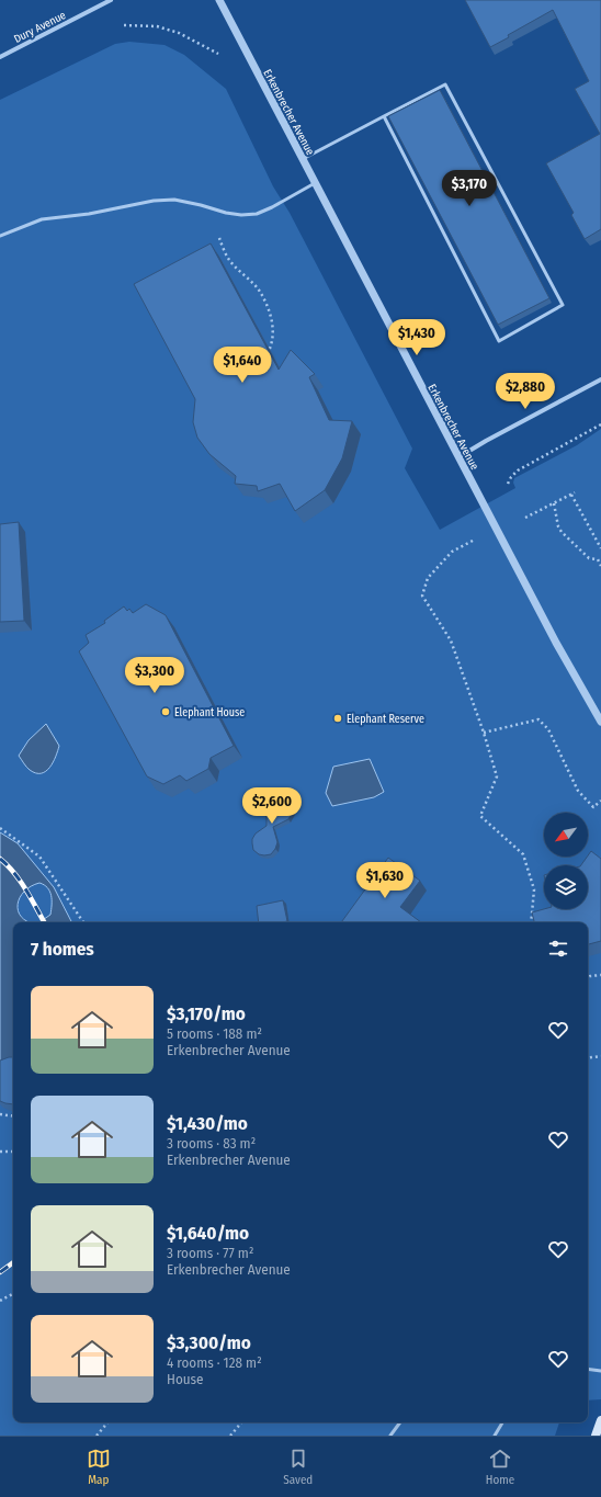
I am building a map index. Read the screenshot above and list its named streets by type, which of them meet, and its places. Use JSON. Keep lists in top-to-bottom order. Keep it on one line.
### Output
{"streets":{"street":["Dury Avenue","Erkenbrecher Avenue"]},"places":["Elephant House","Elephant Reserve"],"north":"bottom left","page":{"price":["$3,170","$1,430","$1,640","$2,880","$3,300","$2,600","$1,630"],"heading":"7 homes","list":[{"name":"$3,170/mo","note":"5 rooms · 188 m² · Erkenbrecher Avenue"},{"name":"$1,430/mo","note":"3 rooms · 83 m² · Erkenbrecher Avenue"},{"name":"$1,640/mo","note":"3 rooms · 77 m² · Erkenbrecher Avenue"},{"name":"$3,300/mo","note":"4 rooms · 128 m² · House"}],"tabs":["Map","Saved","Home"]}}
